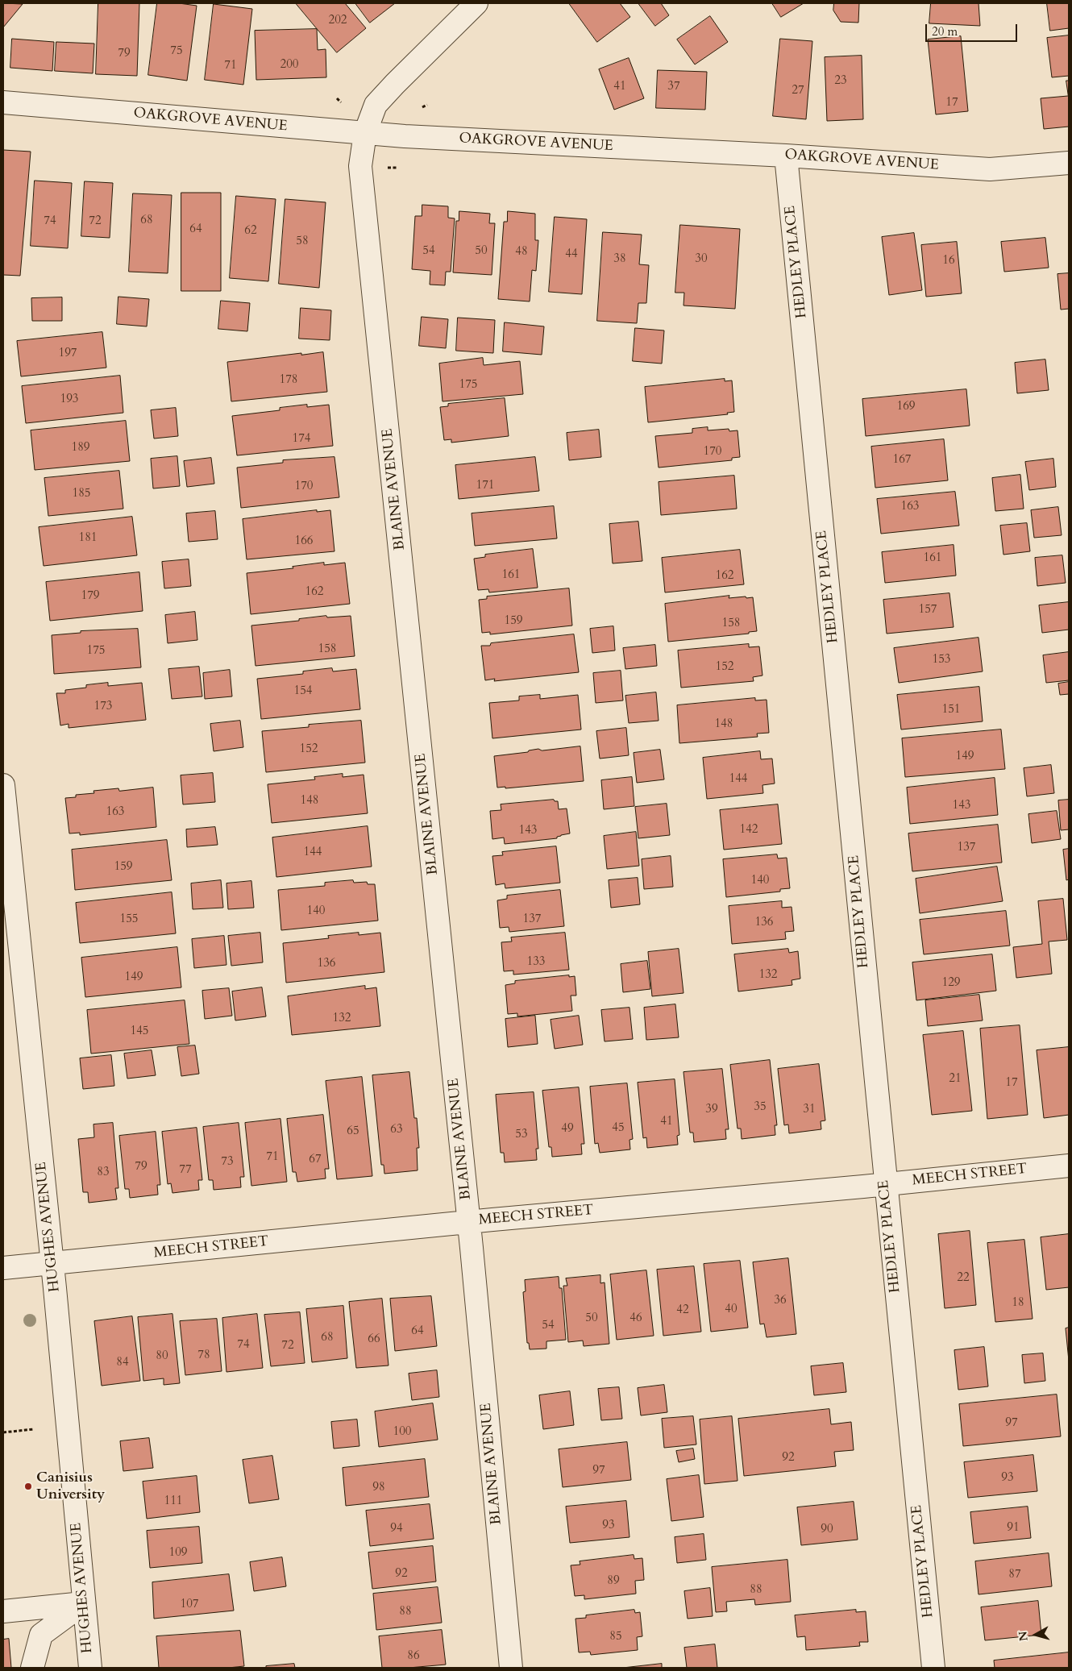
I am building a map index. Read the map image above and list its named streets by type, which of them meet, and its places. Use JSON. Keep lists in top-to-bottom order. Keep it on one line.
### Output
{"streets":{"street":["OAKGROVE AVENUE","HEDLEY PLACE","BLAINE AVENUE","MEECH STREET","HUGHES AVENUE"]},"crossings":[["OAKGROVE AVENUE","HEDLEY PLACE"],["OAKGROVE AVENUE","BLAINE AVENUE"],["HEDLEY PLACE","MEECH STREET"],["BLAINE AVENUE","MEECH STREET"],["MEECH STREET","HUGHES AVENUE"]],"places":["Canisius University"],"house_numbers":["202","75","79","200","71","23","41","37","27","17","68","74","72","64","62","58","54","50","48","44","38","30","16","197","178","175","193","169","174","189","170","167","171","170","185","163","181","166","161","161","162","162","179","157","159","158","158","175","153","152","154","173","151","148","152","149","144","148","143","163","142","143","137","144","159","140","140","155","137","136","133","136","132","149","129","132","145","21","17","35","39","31","41","45","49","63","65","53","71","67","73","79","77","83","22","36","18","40","42","50","46","54","64","68","66","74","72","78","80","84","97","100","92","97","93","98","111","93","91","94","90","109","92","87","89","88","107","88","85","86"],"scale_bar":"20 m","north":"left"}
